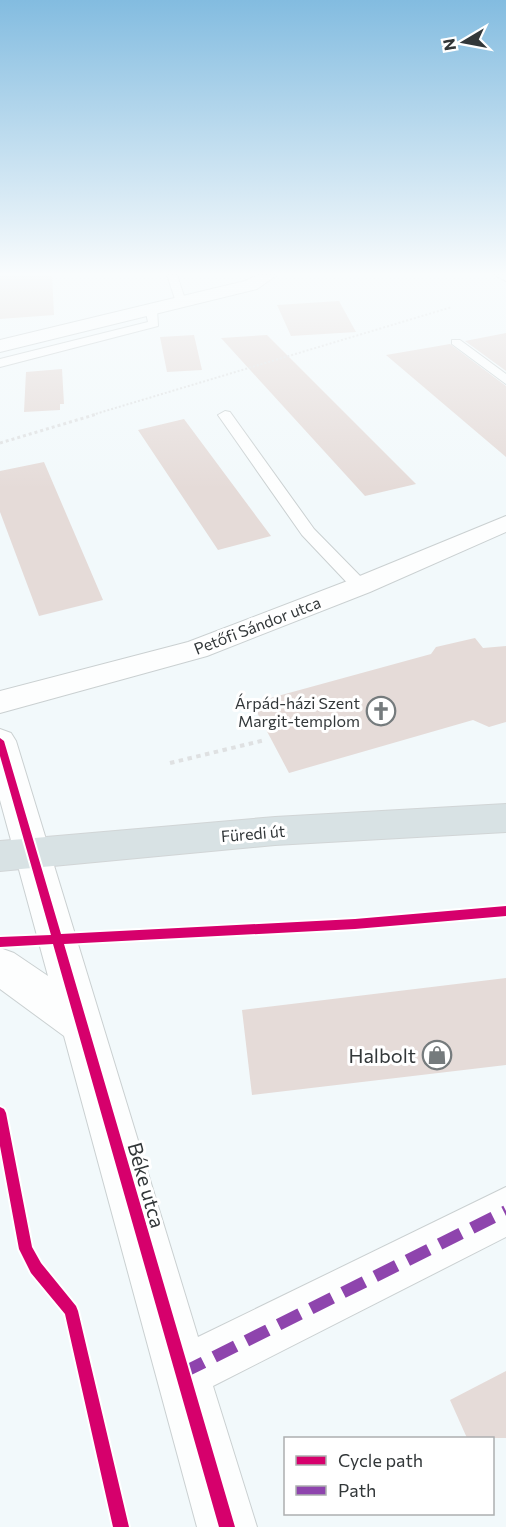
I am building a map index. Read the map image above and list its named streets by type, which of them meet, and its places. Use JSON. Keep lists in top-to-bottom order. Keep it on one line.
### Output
{"streets":{"main road":["Füredi út"],"street":["Petőfi Sándor utca","Béke utca"]},"crossings":[["Füredi út","Béke utca"]],"places":{"church":["Árpád-házi Szent Margit-templom"],"shop":["Halbolt"]},"legend":["Cycle path","Path"],"north":"left"}
